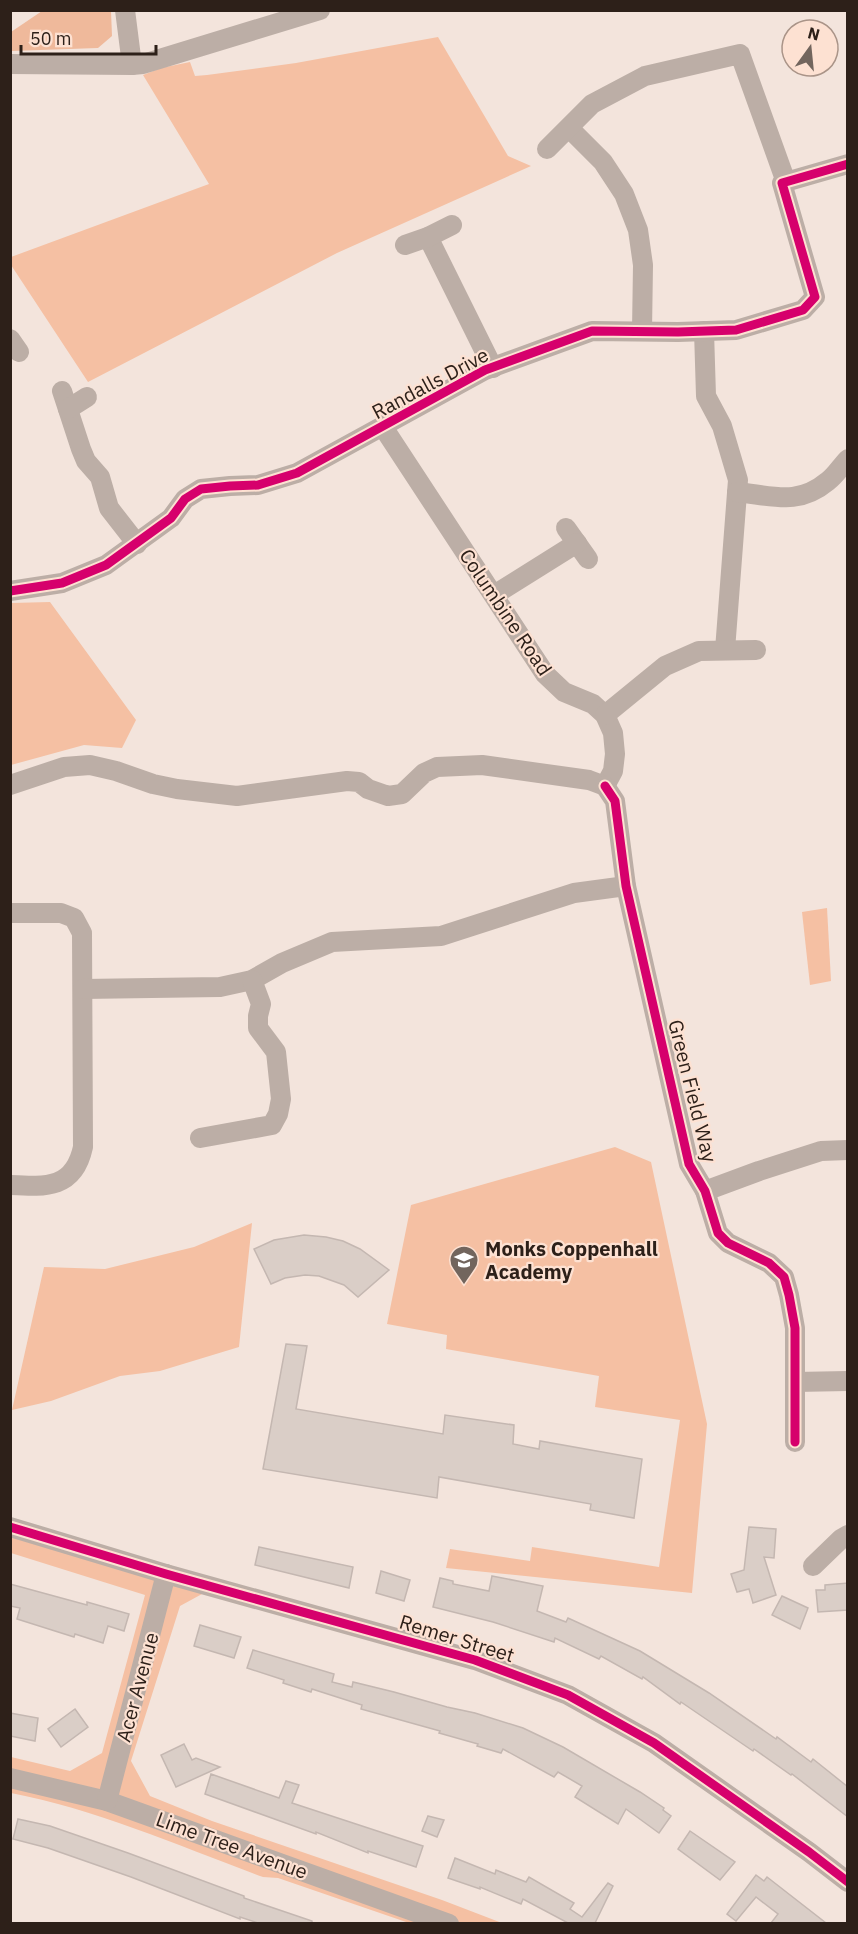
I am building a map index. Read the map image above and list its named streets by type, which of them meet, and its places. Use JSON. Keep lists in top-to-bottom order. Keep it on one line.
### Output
{"streets":{"street":["Randalls Drive","Columbine Road","Green Field Way","Remer Street","Acer Avenue","Lime Tree Avenue"]},"crossings":[["Randalls Drive","Columbine Road"],["Remer Street","Acer Avenue"],["Acer Avenue","Lime Tree Avenue"]],"places":{"school or university":["Monks Coppenhall Academy"]},"scale_bar":"50 m","north":"top"}
